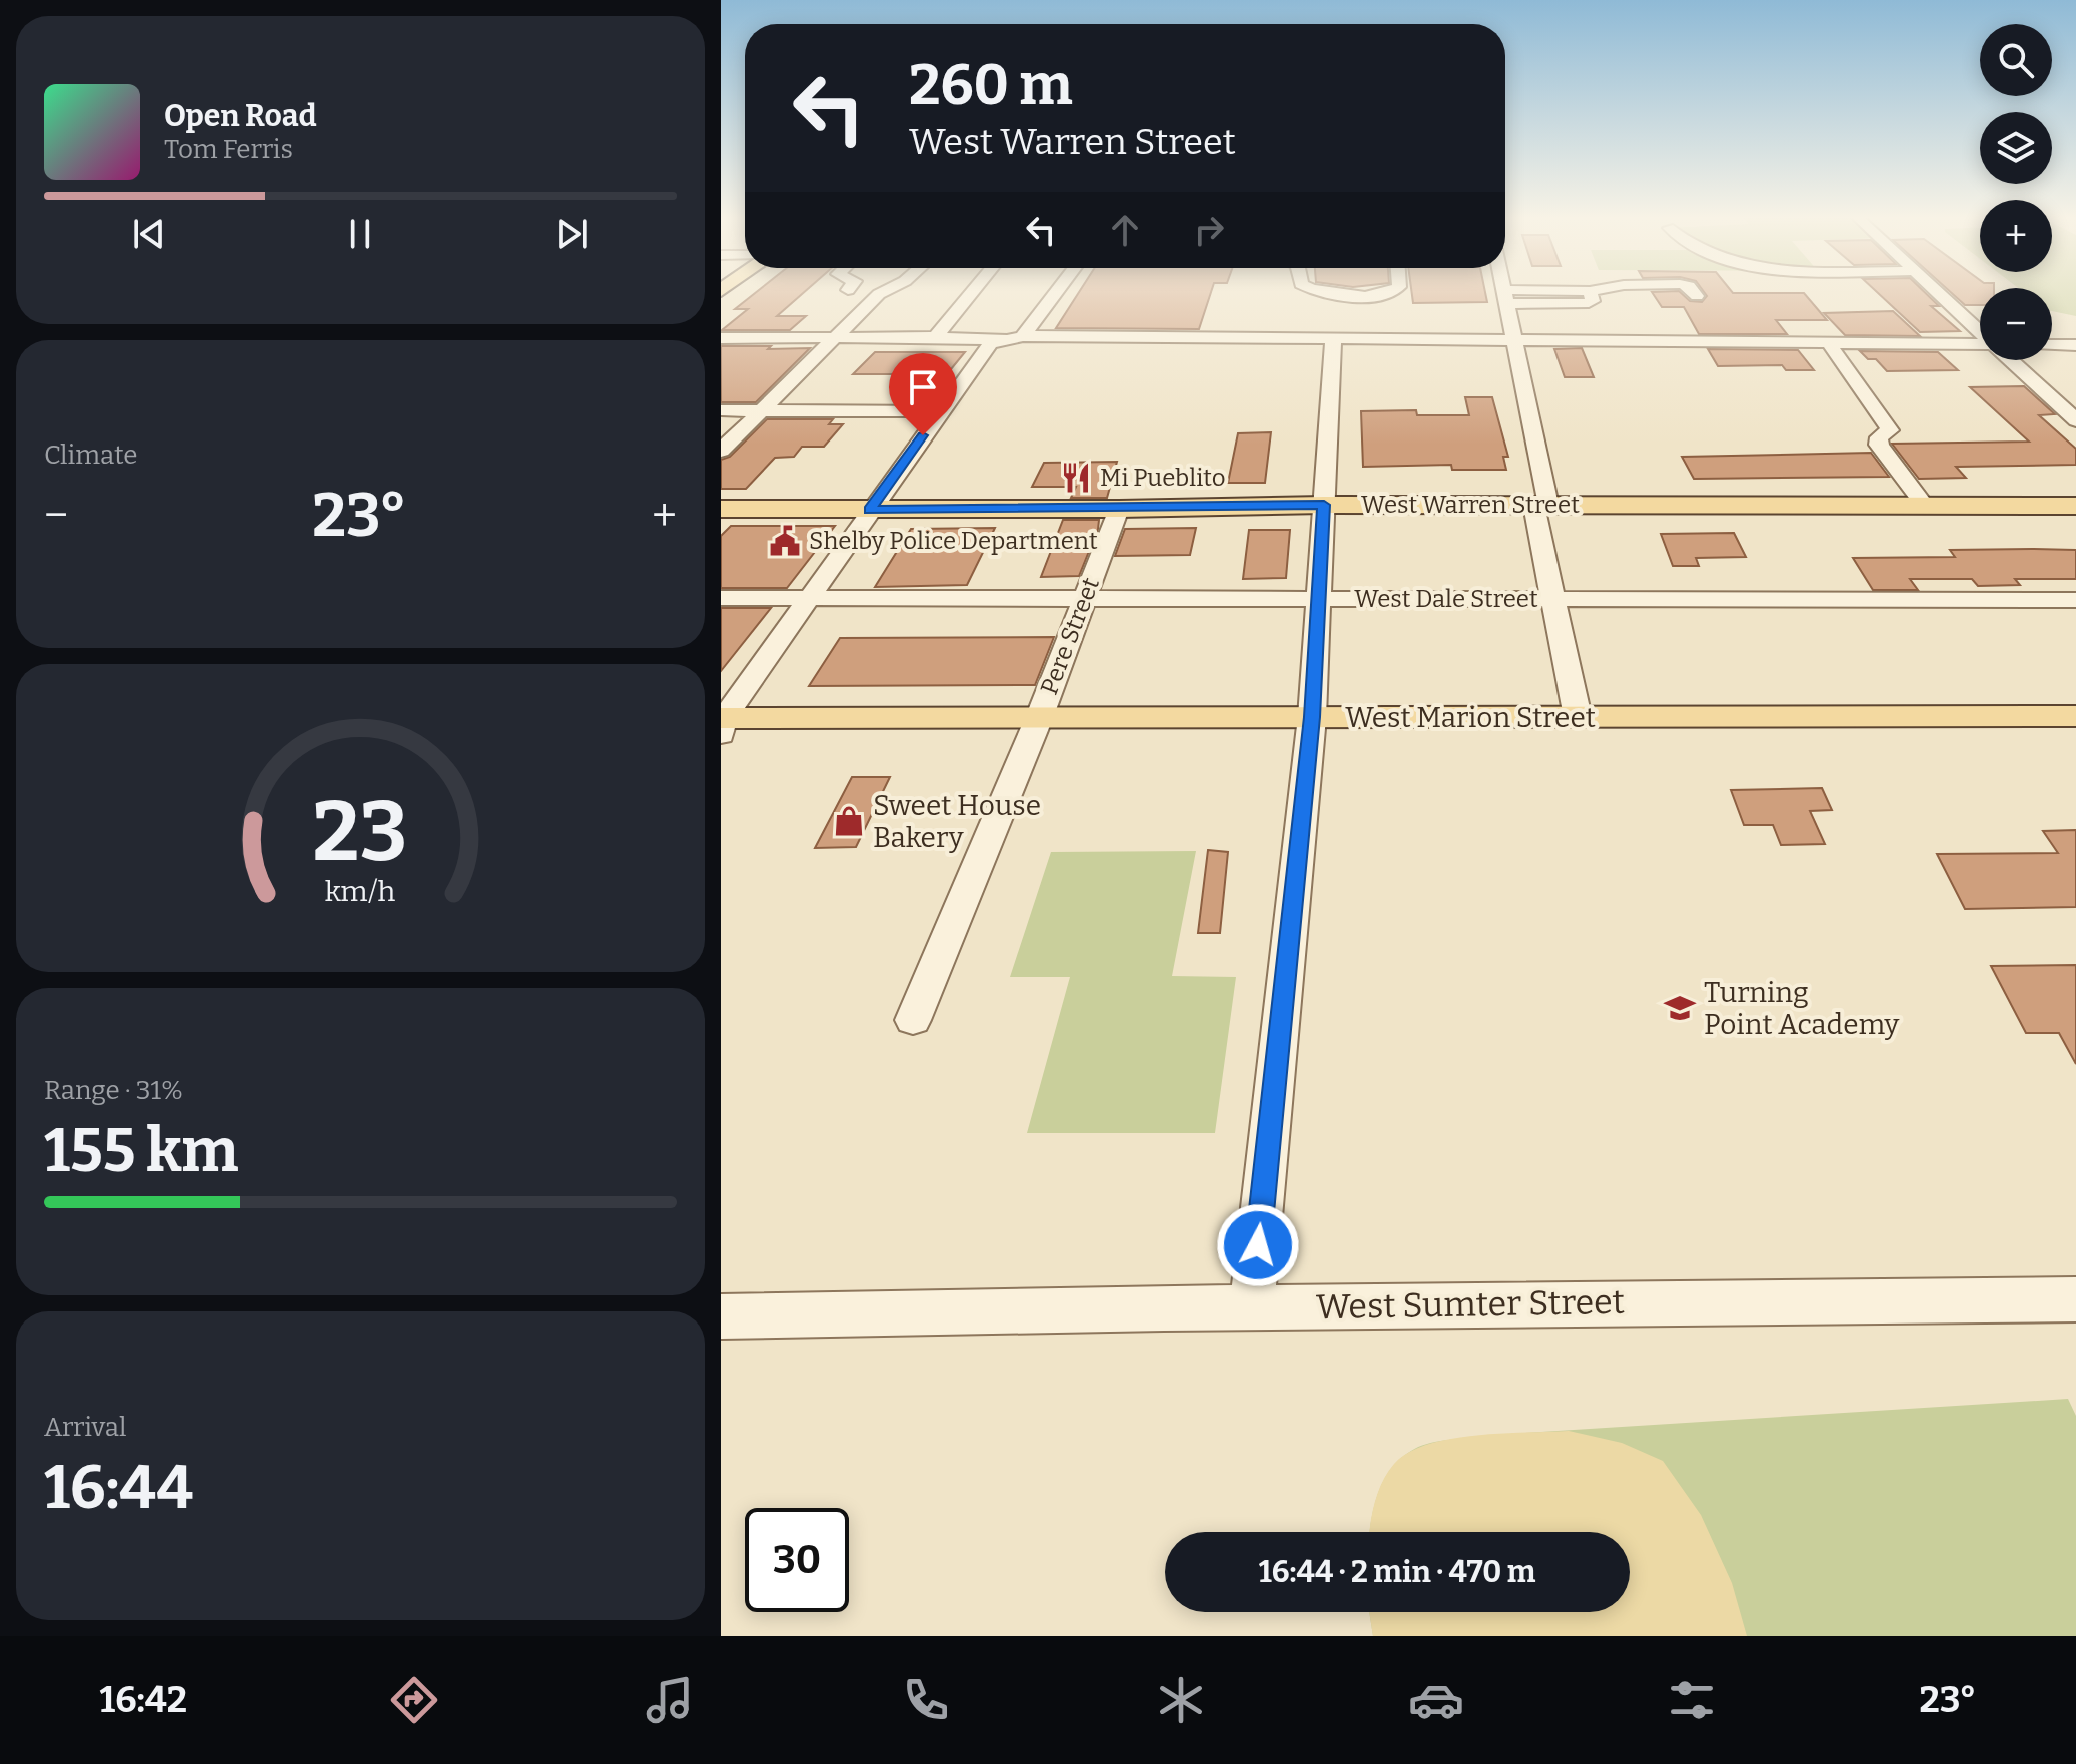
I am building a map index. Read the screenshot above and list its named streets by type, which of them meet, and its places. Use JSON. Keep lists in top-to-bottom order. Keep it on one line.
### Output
{"streets":{"main road":["West Warren Street","West Marion Street"],"street":["West Dale Street","Pere Street","West Sumter Street"]},"crossings":[["West Warren Street","Pere Street"],["West Dale Street","Pere Street"],["Pere Street","West Marion Street"]],"places":{"restaurant":["Mi Pueblito"],"public building":["Shelby Police Department"],"shop":["Sweet House Bakery"],"school or university":["Turning Point Academy"]},"page":{"map_buttons":["+","−"],"turn":["260 m","West Warren Street"],"song":["Open Road","Tom Ferris"],"tile":["Climate",["Range · 31%","155 km"],["Arrival","16:44"]],"heat":["−","23°","+"],"limit":"30","trip":"16:44 · 2 min · 470 m","tabs":["16:42","23°"],"gauge":["23","km/h"]}}
